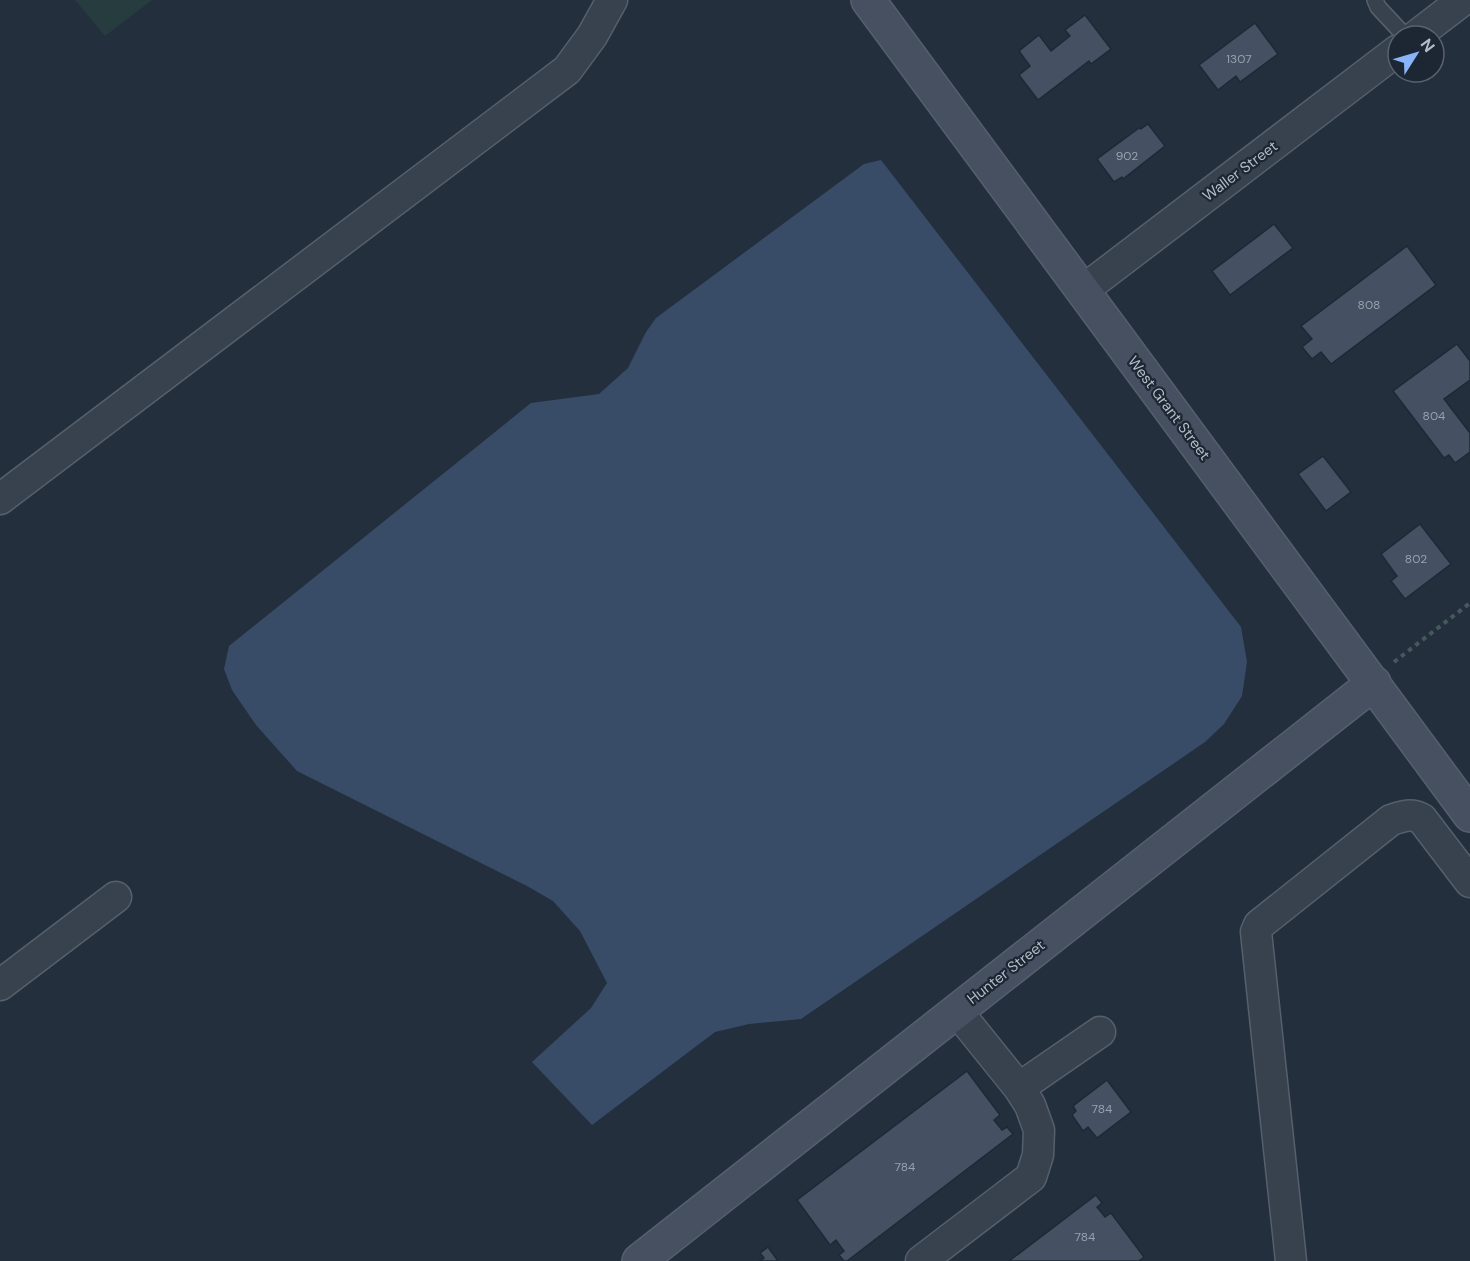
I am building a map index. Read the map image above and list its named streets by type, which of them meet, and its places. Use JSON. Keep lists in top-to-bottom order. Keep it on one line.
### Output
{"streets":{"street":["Waller Street","West Grant Street","Hunter Street"]},"crossings":[["Waller Street","West Grant Street"],["West Grant Street","Hunter Street"]],"house_numbers":["1307","902","808","804","802","784","784","784"],"north":"top right"}
